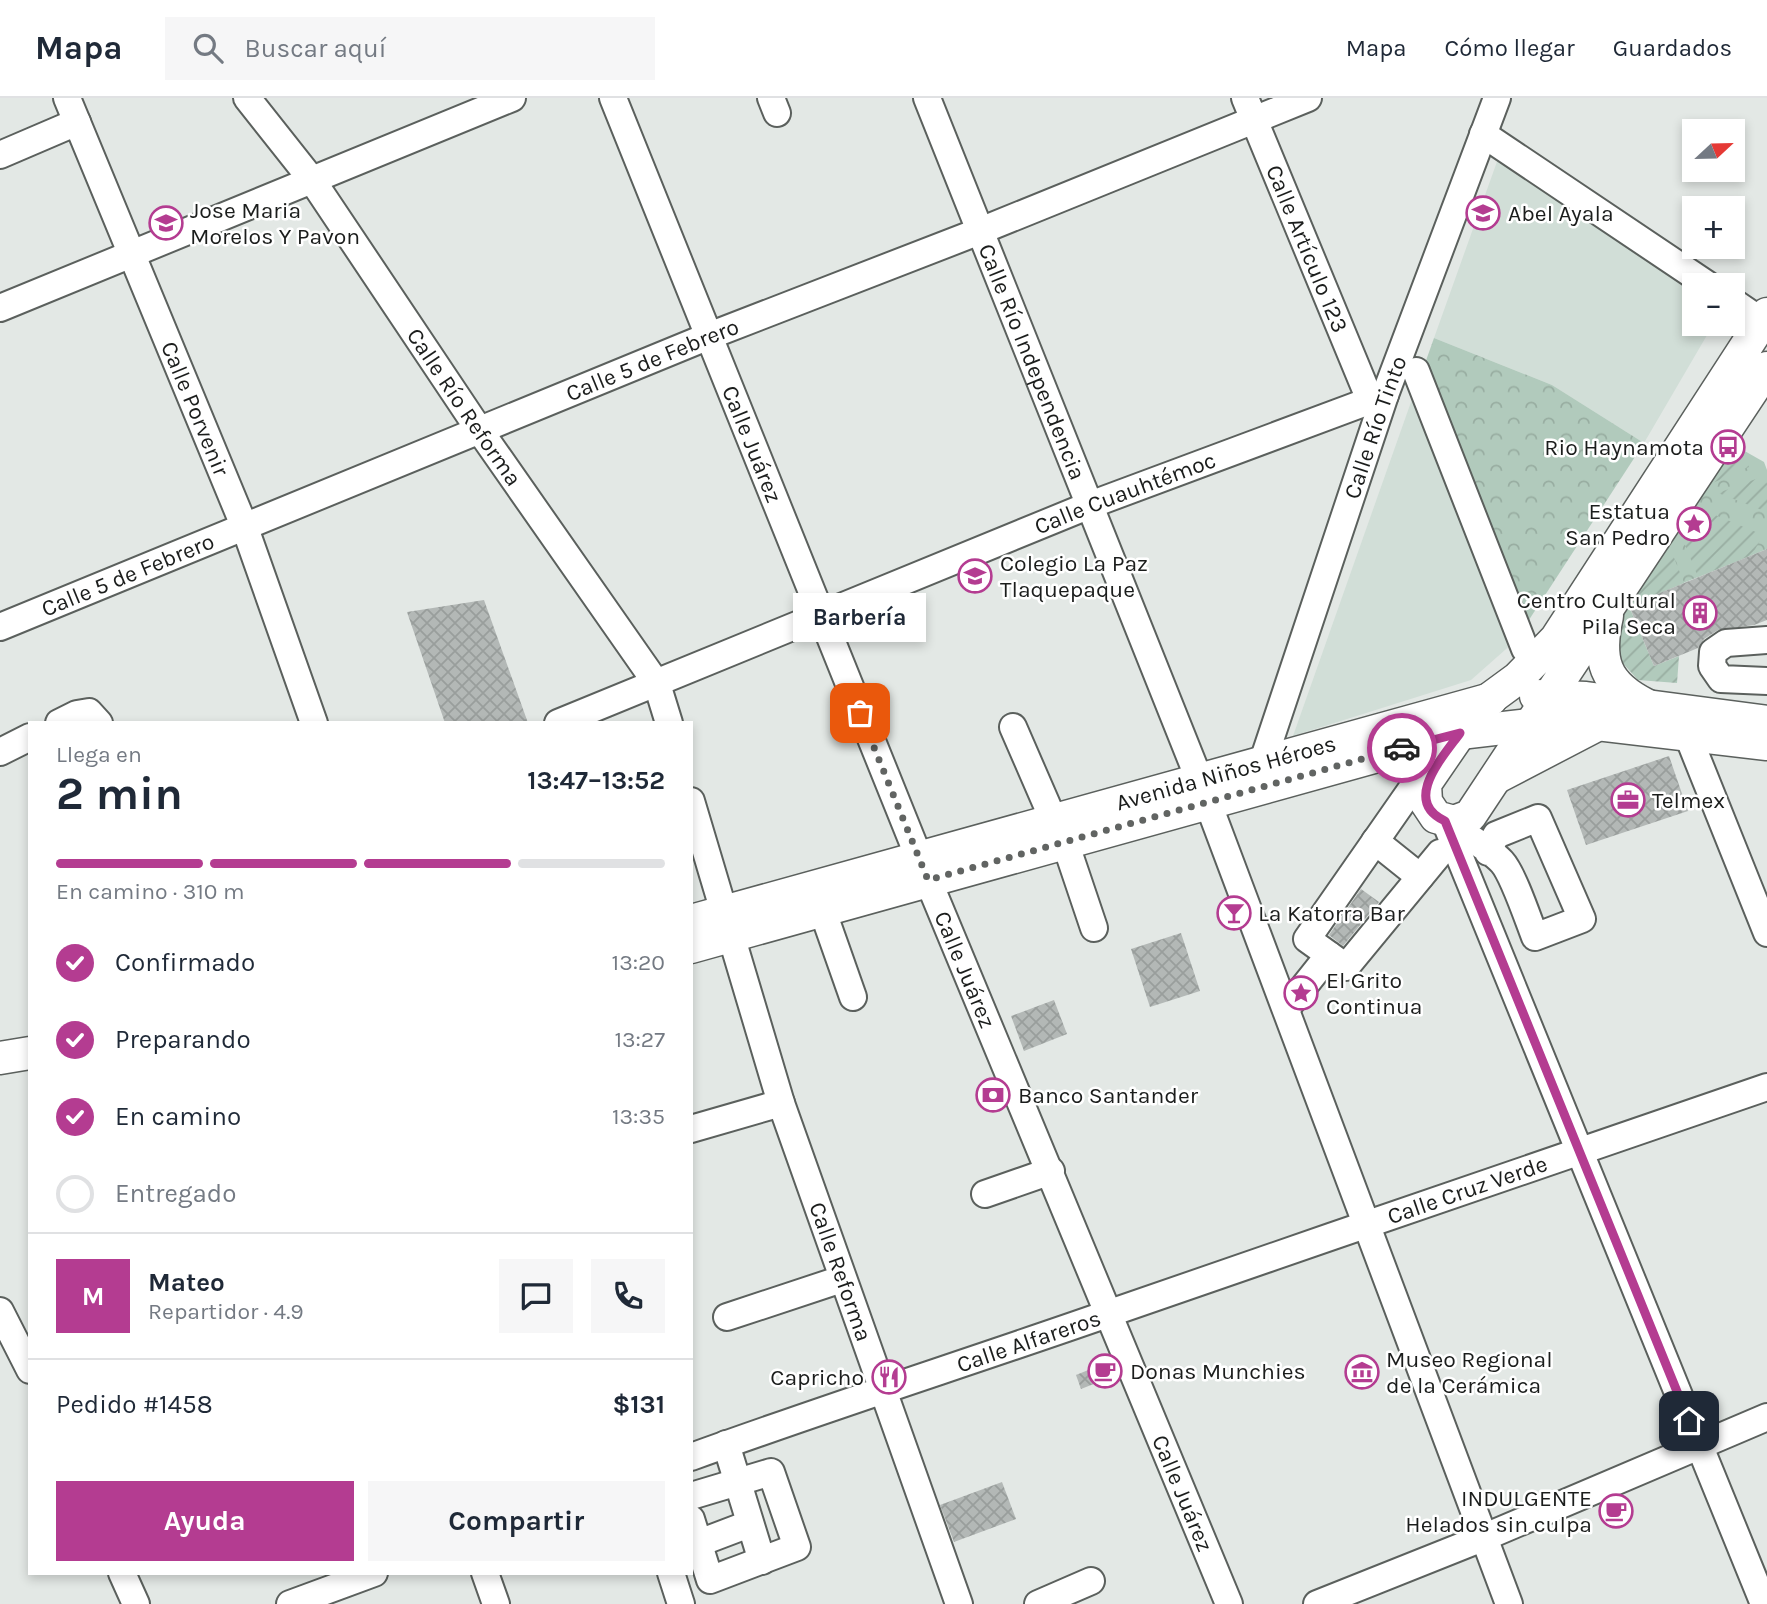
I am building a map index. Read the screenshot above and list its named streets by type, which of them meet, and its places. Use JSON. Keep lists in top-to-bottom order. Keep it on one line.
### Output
{"streets":{"main road":["Avenida Niños Héroes"],"street":["Calle Artículo 123","Calle 5 de Febrero","Calle Río Independencia","Calle Río Reforma","Calle Porvenir","Calle Río Tinto","Calle Juárez","Calle Cuauhtémoc","Calle Cruz Verde","Calle Reforma","Calle Alfareros"]},"crossings":[["Calle Artículo 123","Calle 5 de Febrero"],["Calle Artículo 123","Calle Río Tinto"],["Calle Artículo 123","Calle Cuauhtémoc"],["Calle 5 de Febrero","Calle Río Independencia"],["Calle 5 de Febrero","Calle Río Reforma"],["Calle 5 de Febrero","Calle Porvenir"],["Calle 5 de Febrero","Calle Juárez"],["Calle Río Independencia","Calle Cuauhtémoc"],["Calle Río Independencia","Avenida Niños Héroes"],["Calle Río Independencia","Calle Cruz Verde"],["Calle Río Independencia","Calle Alfareros"],["Calle Río Reforma","Calle Cuauhtémoc"],["Calle Río Tinto","Calle Cuauhtémoc"],["Calle Río Tinto","Avenida Niños Héroes"],["Calle Juárez","Calle Cuauhtémoc"],["Calle Juárez","Avenida Niños Héroes"],["Calle Juárez","Calle Alfareros"],["Avenida Niños Héroes","Calle Reforma"],["Calle Cruz Verde","Calle Alfareros"],["Calle Reforma","Calle Alfareros"]],"places":{"school or university":["Abel Ayala","Jose Maria Morelos Y Pavon","Colegio La Paz Tlaquepaque"],"bus stop":["Rio Haynamota"],"place":["Estatua San Pedro","El Grito Continua"],"building":["Centro Cultural Pila Seca"],"other":["Barbería"],"office":["Telmex"],"bar":["La Katorra Bar"],"bank":["Banco Santander"],"cafe":["Donas Munchies","INDULGENTE Helados sin culpa"],"museum":["Museo Regional de la Cerámica"],"restaurant":["Capricho"]},"north":"right","page":{"header":"Mapa","search":"Buscar aquí","nav":["Mapa","Cómo llegar","Guardados"],"map_buttons":["+","−"],"bubble":"Barbería","heading":["2 min","Llega en","13:47–13:52"],"panel":["Mateo","Repartidor · 4.9","Pedido #1458","$131"],"bar":"En camino · 310 m","list":[["Confirmado","13:20"],["Preparando","13:27"],["En camino","13:35"],"Entregado"],"round":"M","buttons":["Ayuda","Compartir"]}}
